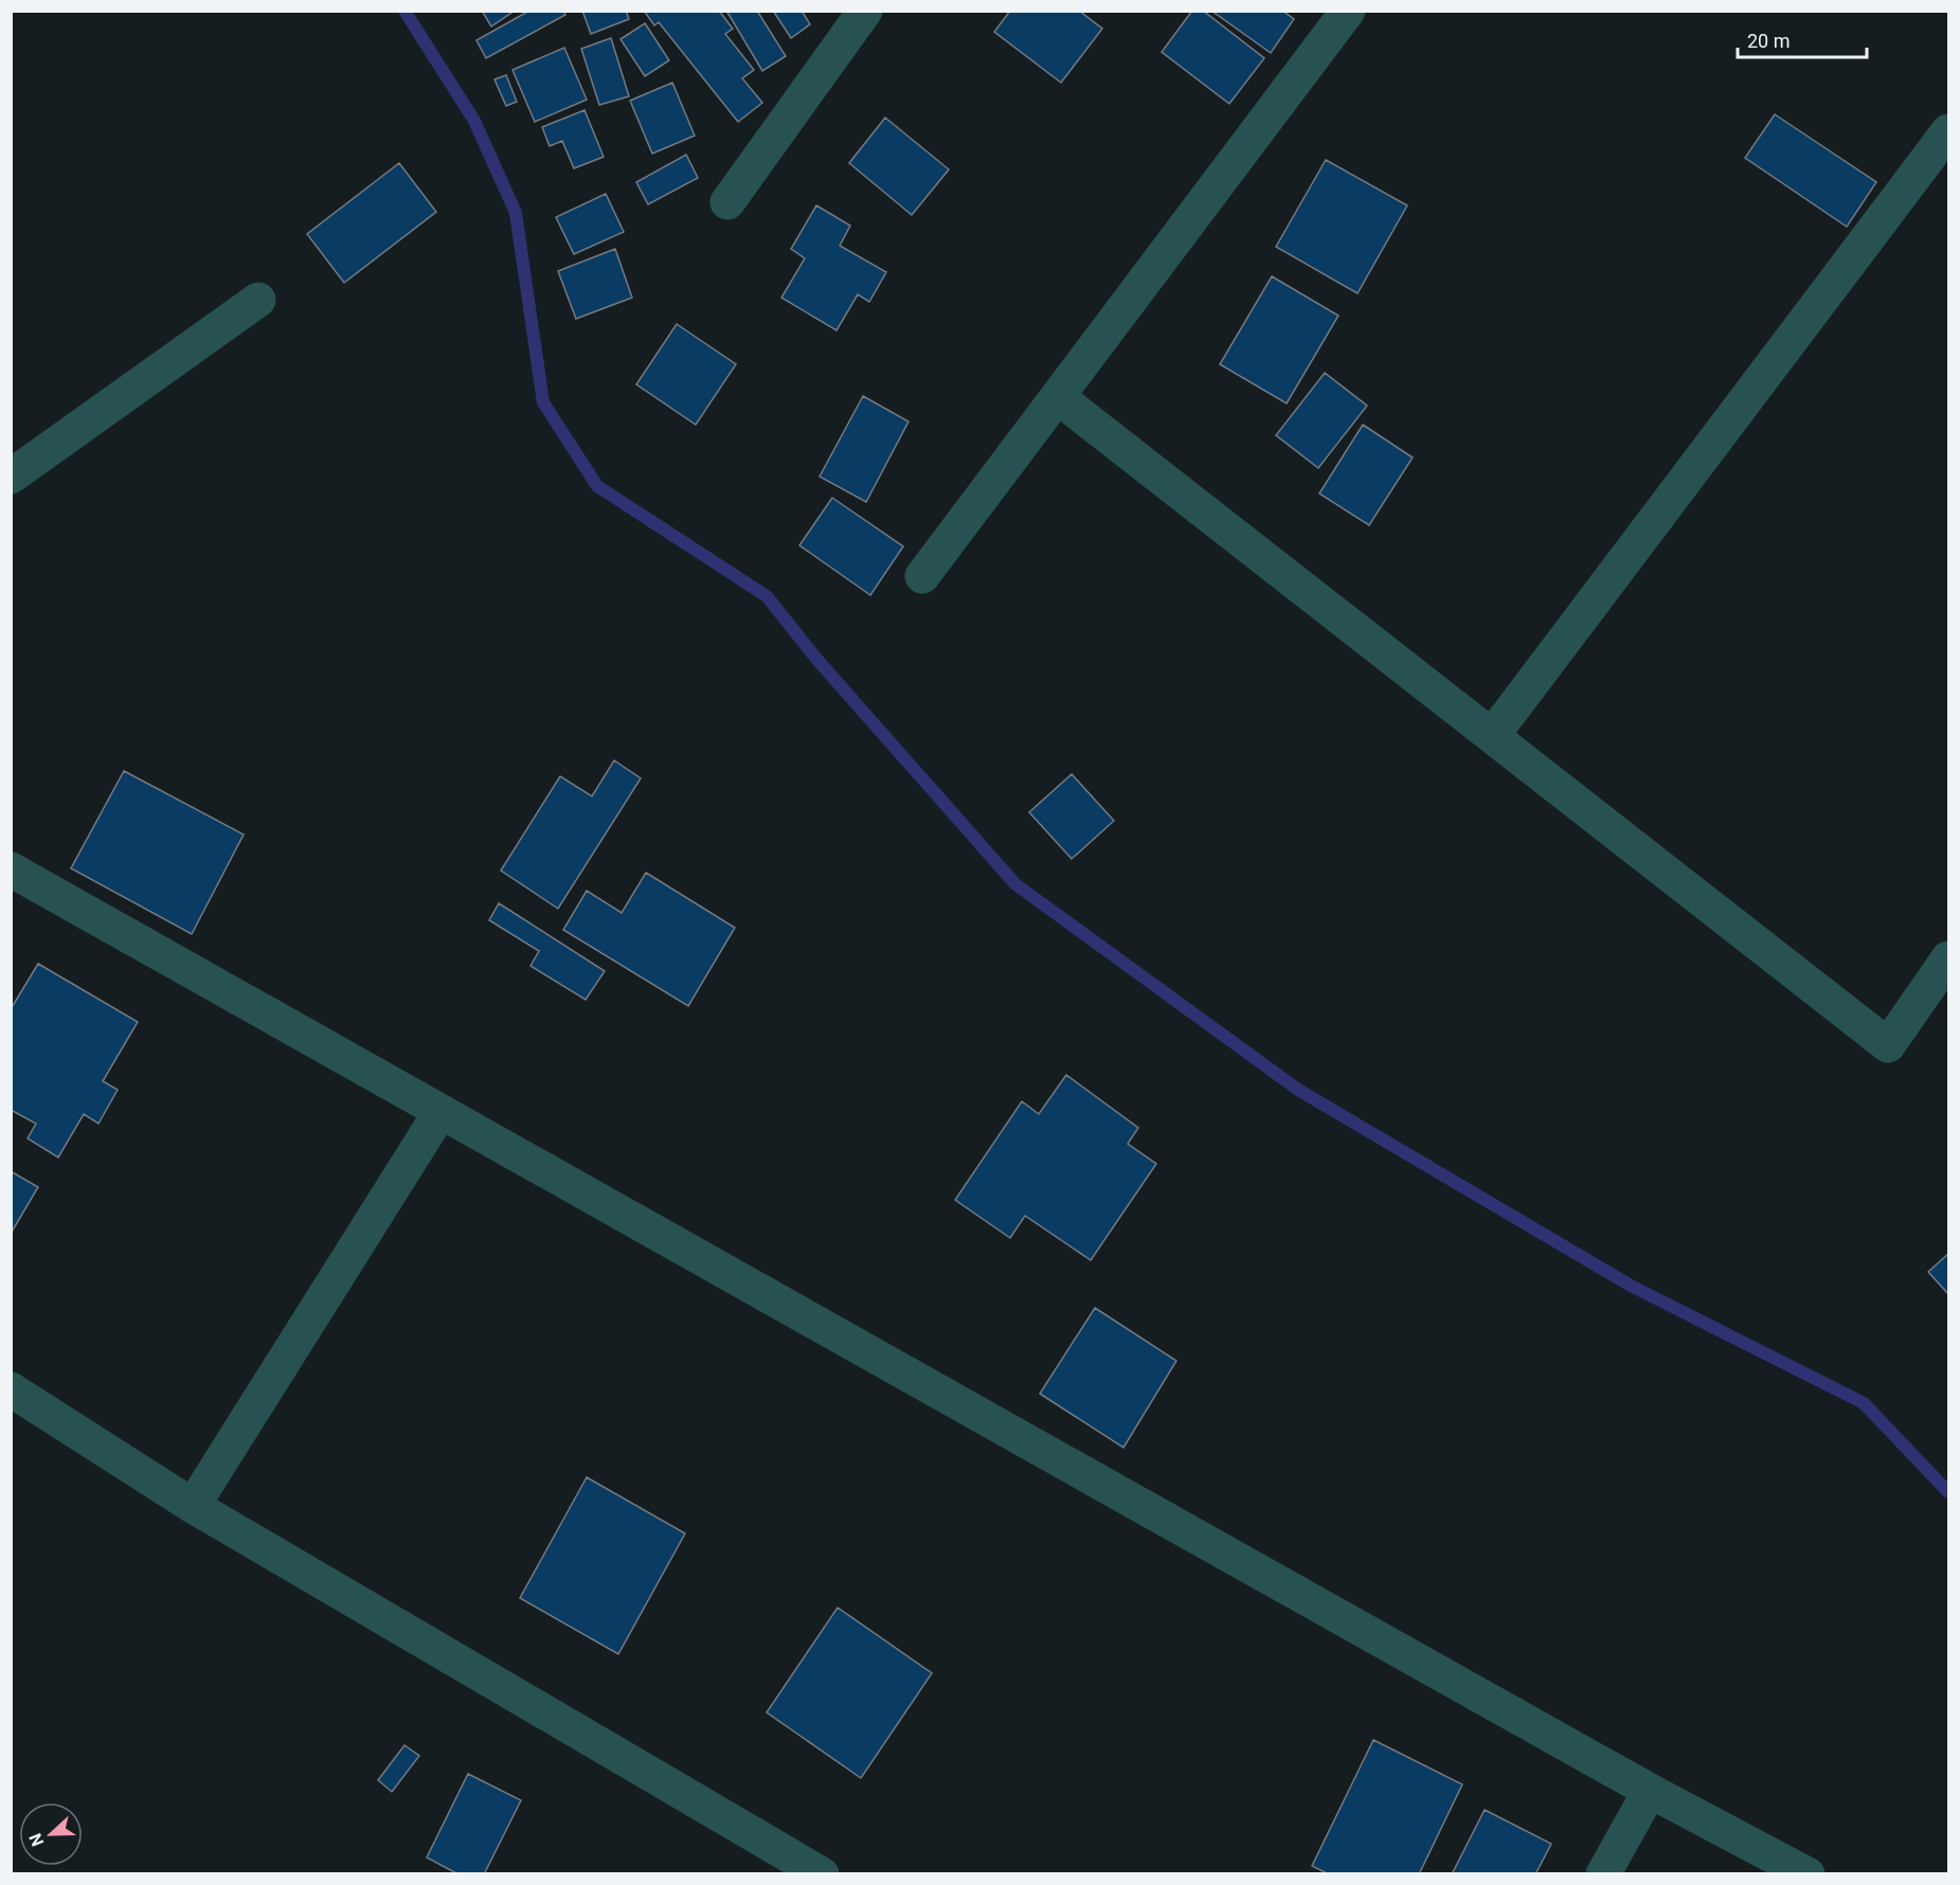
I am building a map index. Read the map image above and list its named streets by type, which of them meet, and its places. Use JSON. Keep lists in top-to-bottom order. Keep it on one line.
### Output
{"scale_bar":"20 m","north":"left"}
